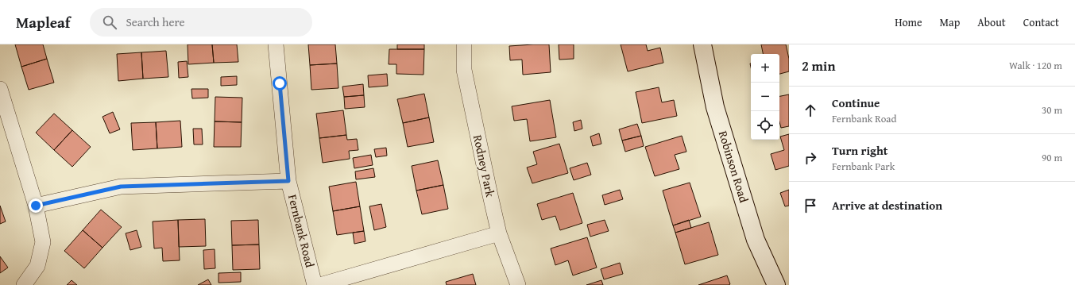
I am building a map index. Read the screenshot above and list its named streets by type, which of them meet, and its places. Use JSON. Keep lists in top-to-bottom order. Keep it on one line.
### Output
{"streets":{"street":["Rodney Park","Robinson Road","Fernbank Road"]},"page":{"header":"Mapleaf","search":"Search here","nav":["Home","Map","About","Contact"],"heading":["2 min","Walk · 120 m"],"map_buttons":["+","−"],"list":[["Continue","Fernbank Road","30 m"],["Turn right","Fernbank Park","90 m"],"Arrive at destination"]}}
